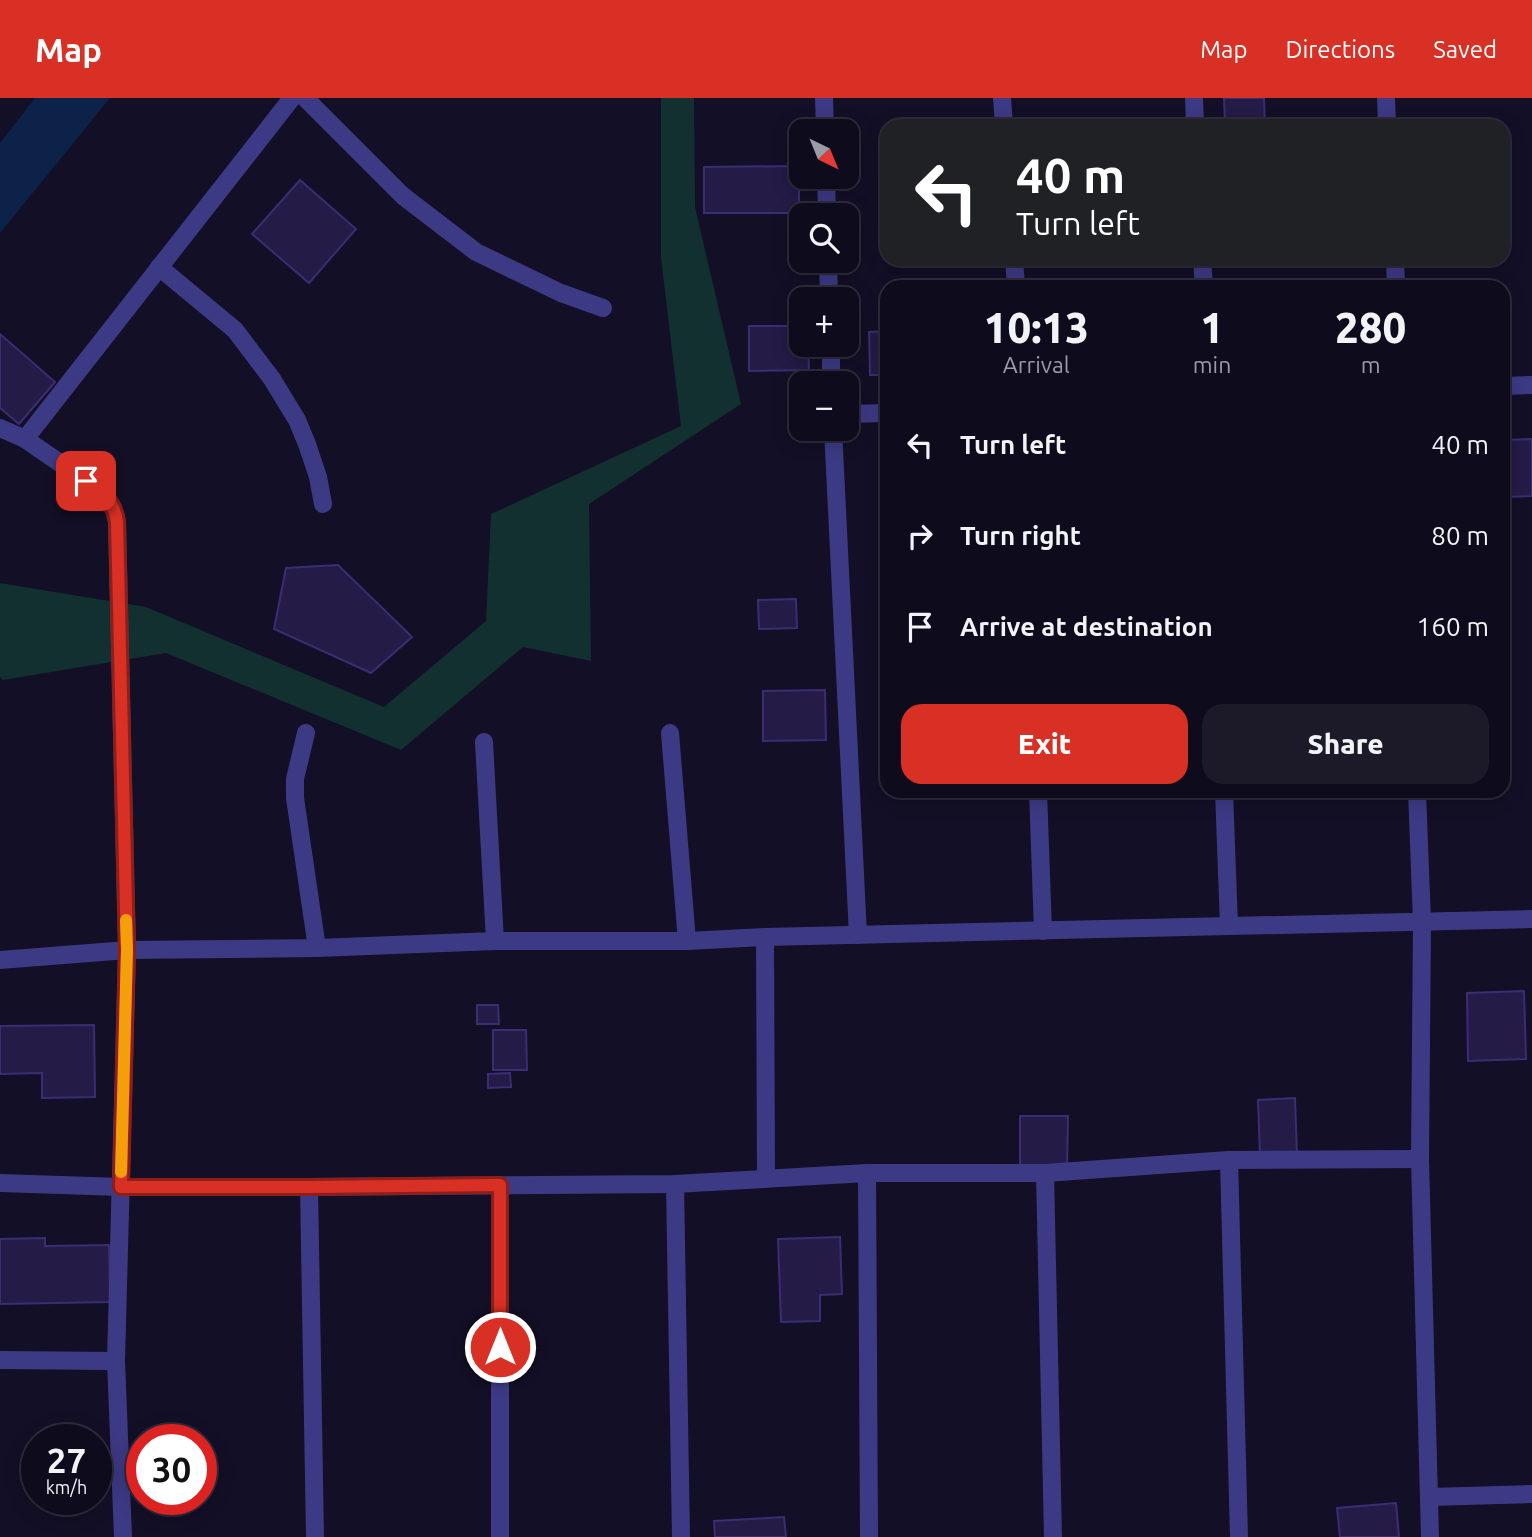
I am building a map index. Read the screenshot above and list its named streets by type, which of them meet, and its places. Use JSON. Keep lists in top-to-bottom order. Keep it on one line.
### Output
{"north":"bottom right","page":{"header":"Map","nav":["Map","Directions","Saved"],"map_buttons":["+","−"],"turn":["40 m","Turn left"],"eta":["10:13","Arrival","1","min","280","m"],"list":[{"name":"Turn left","value":"40 m"},{"name":"Turn right","value":"80 m"},{"name":"Arrive at destination","value":"160 m"}],"buttons":["Exit","Share"],"speed":"27 km/h","limit":"30"}}
